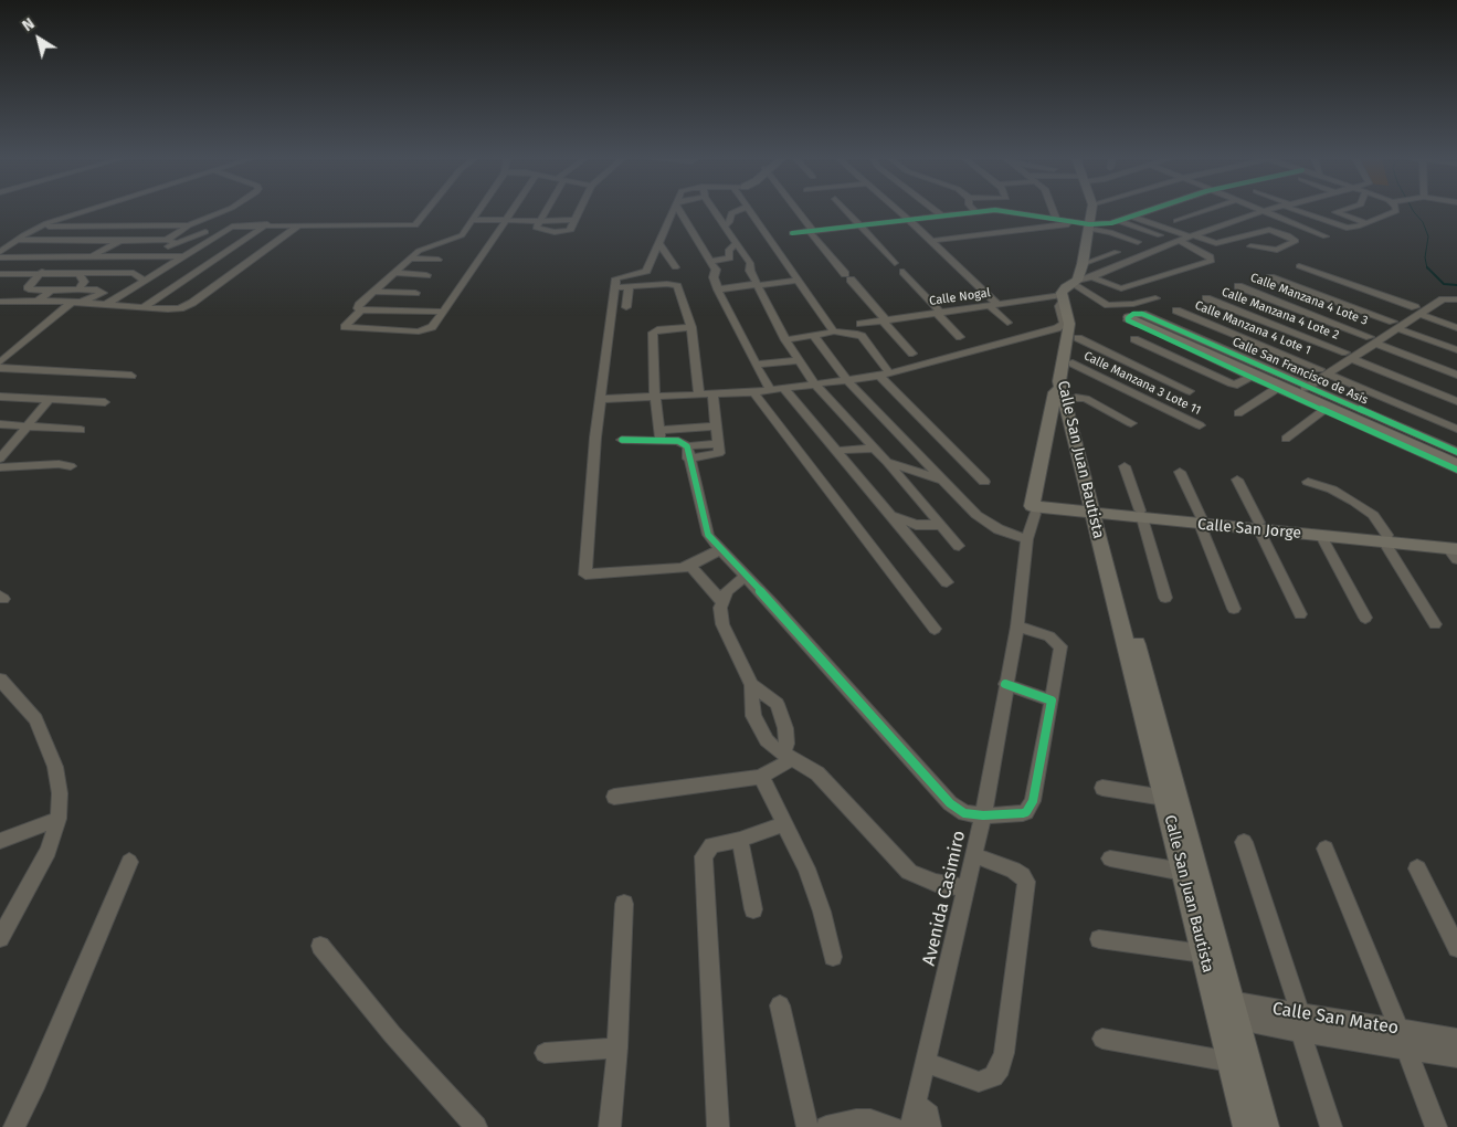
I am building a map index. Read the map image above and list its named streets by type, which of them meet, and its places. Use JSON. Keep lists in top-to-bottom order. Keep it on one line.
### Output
{"streets":{"main road":["Calle San Francisco de Asís","Calle San Juan Bautista","Calle San Jorge"],"street":["Calle Nogal","Calle Manzana 4 Lote 3","Calle Manzana 4 Lote 2","Calle Manzana 4 Lote 1","Calle Manzana 3 Lote 11","Avenida Casimiro","Calle San Mateo"]},"crossings":[["Calle Nogal","Calle San Juan Bautista"],["Calle Manzana 3 Lote 11","Calle San Juan Bautista"],["Calle San Juan Bautista","Calle San Jorge"],["Calle San Juan Bautista","Calle San Mateo"],["Calle San Jorge","Avenida Casimiro"]],"north":"top left"}
